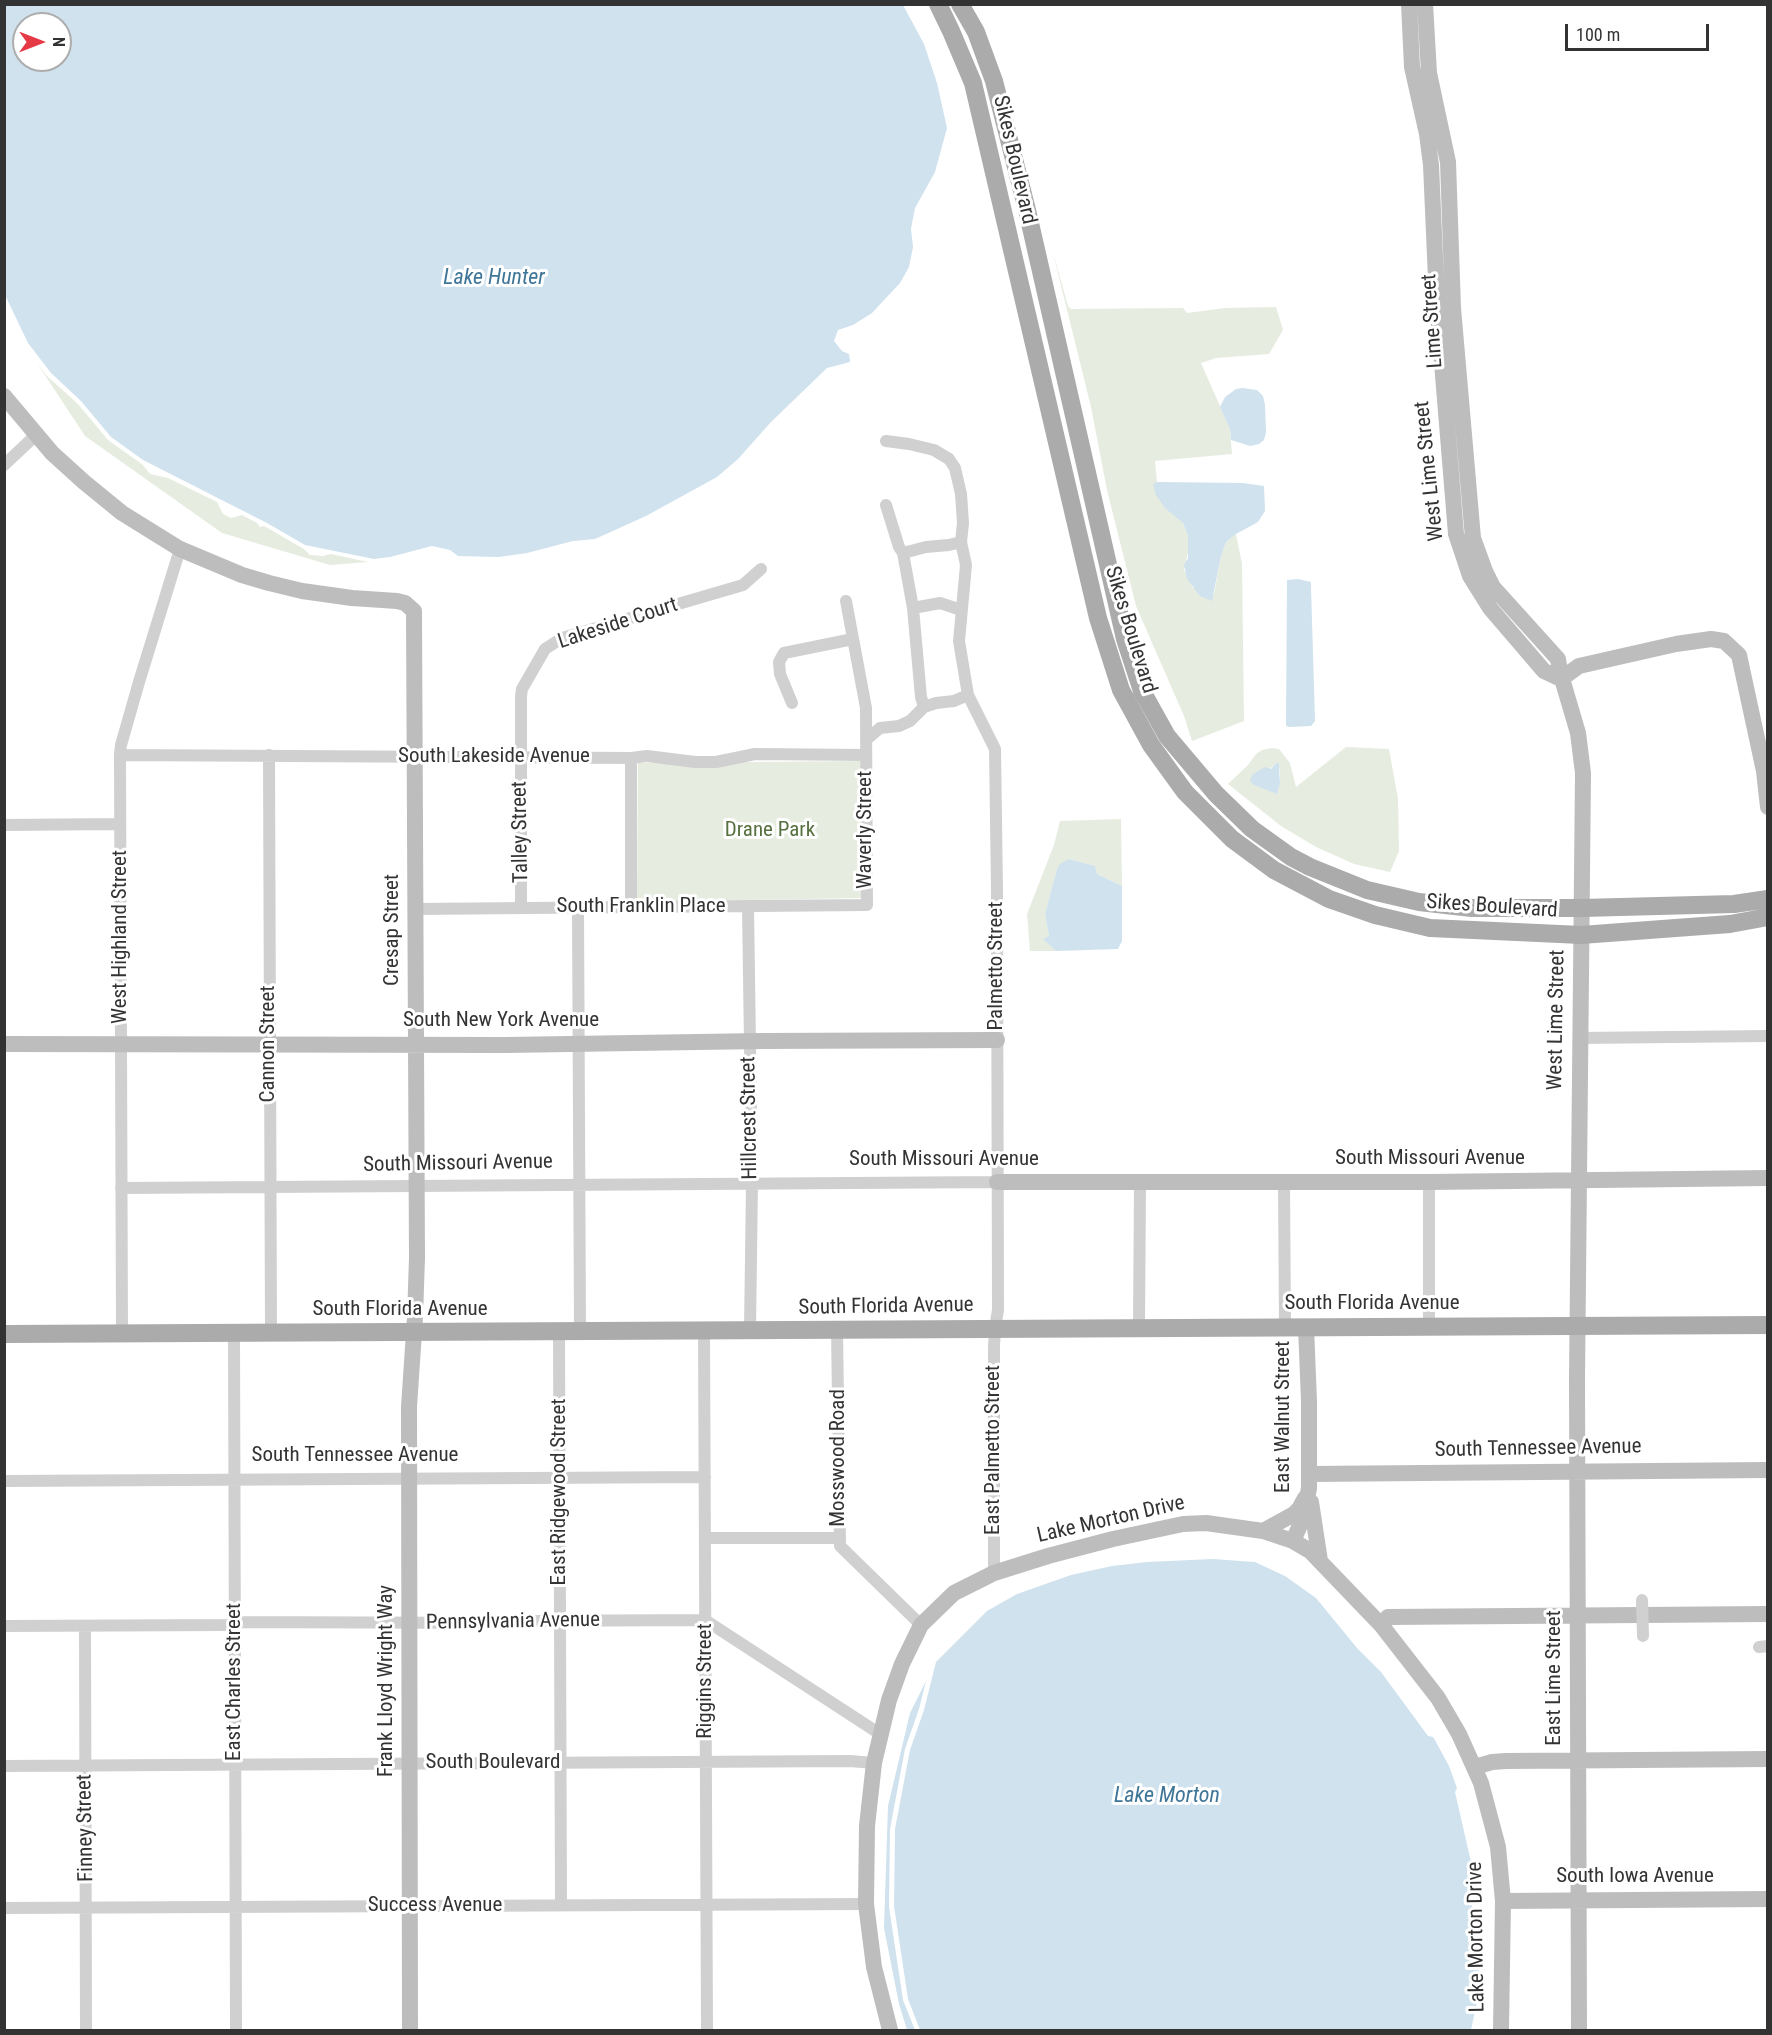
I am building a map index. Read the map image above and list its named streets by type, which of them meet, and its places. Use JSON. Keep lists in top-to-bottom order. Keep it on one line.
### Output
{"streets":{"main road":["Sikes Boulevard","South Florida Avenue"],"street":["Lime Street","West Lime Street","Lakeside Court","South Lakeside Avenue","Waverly Street","Talley Street","South Franklin Place","Cresap Street","West Highland Street","Palmetto Street","South New York Avenue","Cannon Street","Hillcrest Street","South Missouri Avenue","East Walnut Street","South Tennessee Avenue","East Palmetto Street","Mosswood Road","East Ridgewood Street","Lake Morton Drive","Pennsylvania Avenue","East Lime Street","Frank Lloyd Wright Way","Riggins Street","East Charles Street","South Boulevard","Finney Street","South Iowa Avenue","Success Avenue"]},"crossings":[["Sikes Boulevard","West Lime Street"],["Lime Street","West Lime Street"],["West Lime Street","South Missouri Avenue"],["West Lime Street","South Florida Avenue"],["West Lime Street","East Lime Street"],["Lakeside Court","South Lakeside Avenue"],["Lakeside Court","Talley Street"],["South Lakeside Avenue","Waverly Street"],["South Lakeside Avenue","Talley Street"],["South Lakeside Avenue","Cresap Street"],["South Lakeside Avenue","West Highland Street"],["South Lakeside Avenue","Cannon Street"],["Waverly Street","South Franklin Place"],["Talley Street","South Franklin Place"],["South Franklin Place","Cresap Street"],["South Franklin Place","Hillcrest Street"],["Cresap Street","West Highland Street"],["Cresap Street","South New York Avenue"],["Cresap Street","South Missouri Avenue"],["Cresap Street","South Florida Avenue"],["Cresap Street","Frank Lloyd Wright Way"],["West Highland Street","South New York Avenue"],["West Highland Street","South Missouri Avenue"],["West Highland Street","South Florida Avenue"],["Palmetto Street","South New York Avenue"],["Palmetto Street","South Missouri Avenue"],["Palmetto Street","South Florida Avenue"],["Palmetto Street","East Palmetto Street"],["South New York Avenue","Cannon Street"],["South New York Avenue","Hillcrest Street"],["Cannon Street","South Missouri Avenue"],["Cannon Street","South Florida Avenue"],["Hillcrest Street","South Missouri Avenue"],["Hillcrest Street","South Florida Avenue"],["South Florida Avenue","East Walnut Street"],["South Florida Avenue","East Palmetto Street"],["South Florida Avenue","Mosswood Road"],["South Florida Avenue","East Ridgewood Street"],["South Florida Avenue","East Lime Street"],["South Florida Avenue","Frank Lloyd Wright Way"],["South Florida Avenue","Riggins Street"],["South Florida Avenue","East Charles Street"],["East Walnut Street","South Tennessee Avenue"],["East Walnut Street","Lake Morton Drive"],["South Tennessee Avenue","East Ridgewood Street"],["South Tennessee Avenue","East Lime Street"],["South Tennessee Avenue","Frank Lloyd Wright Way"],["South Tennessee Avenue","Riggins Street"],["South Tennessee Avenue","East Charles Street"],["East Palmetto Street","Lake Morton Drive"],["Mosswood Road","Lake Morton Drive"],["East Ridgewood Street","Pennsylvania Avenue"],["East Ridgewood Street","South Boulevard"],["East Ridgewood Street","Success Avenue"],["Lake Morton Drive","South Boulevard"],["Lake Morton Drive","South Iowa Avenue"],["Lake Morton Drive","Success Avenue"],["Pennsylvania Avenue","Frank Lloyd Wright Way"],["Pennsylvania Avenue","Riggins Street"],["Pennsylvania Avenue","East Charles Street"],["Pennsylvania Avenue","Finney Street"],["East Lime Street","South Iowa Avenue"],["Frank Lloyd Wright Way","South Boulevard"],["Frank Lloyd Wright Way","Success Avenue"],["Riggins Street","South Boulevard"],["Riggins Street","Success Avenue"],["East Charles Street","South Boulevard"],["East Charles Street","Success Avenue"],["South Boulevard","Finney Street"],["Finney Street","Success Avenue"]],"water":["Lake Hunter","Lake Morton"],"parks":["Drane Park"],"scale_bar":"100 m","north":"right"}
